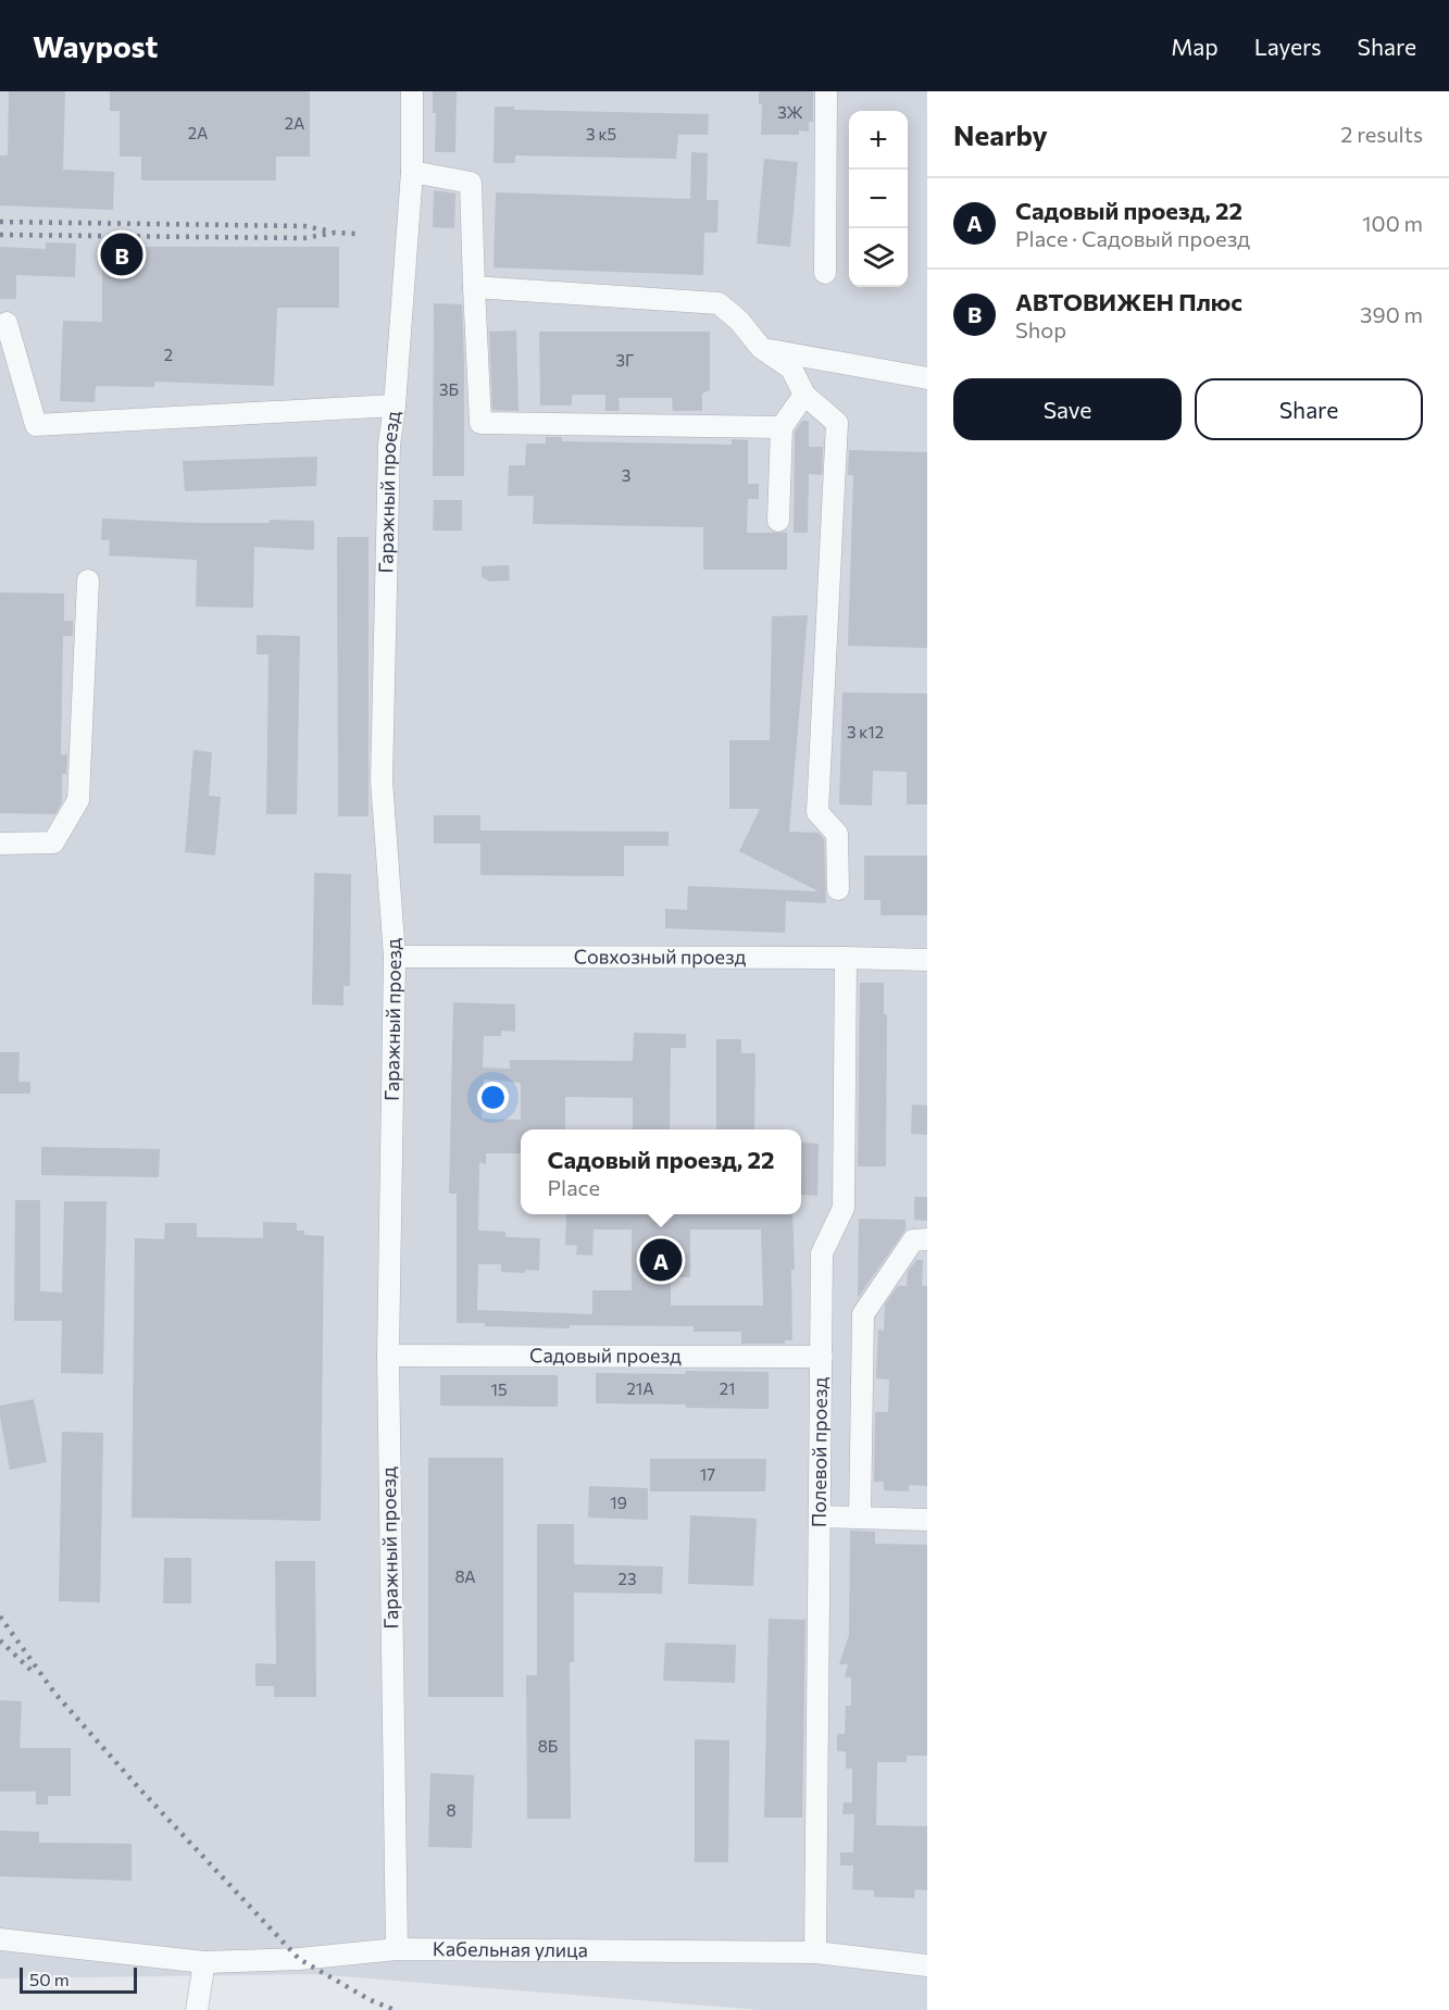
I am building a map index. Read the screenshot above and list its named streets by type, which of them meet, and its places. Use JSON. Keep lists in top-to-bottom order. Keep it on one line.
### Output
{"streets":{"street":["Гаражный проезд","Совхозный проезд","Садовый проезд","Полевой проезд","Кабельная улица"]},"crossings":[["Гаражный проезд","Совхозный проезд"],["Гаражный проезд","Садовый проезд"],["Гаражный проезд","Кабельная улица"],["Совхозный проезд","Полевой проезд"],["Садовый проезд","Полевой проезд"],["Полевой проезд","Кабельная улица"]],"house_numbers":["3Ж","2А","2А","3 к5","2","3Г","3Б","3","3 к12","21А","21","15","17","19","8А","23","8Б","8"],"scale_bar":"50 m","page":{"header":"Waypost","nav":["Map","Layers","Share"],"heading":["Nearby","2 results"],"map_buttons":["+","−"],"list":[{"mark":"A","name":"Садовый проезд, 22","note":"Place · Садовый проезд","value":"100 m"},{"mark":"B","name":"АВТОВИЖЕН Плюс","note":"Shop","value":"390 m"}],"pins":["B","A"],"buttons":["Save","Share"],"popup":["Садовый проезд, 22","Place"],"scale":"50 m"}}
